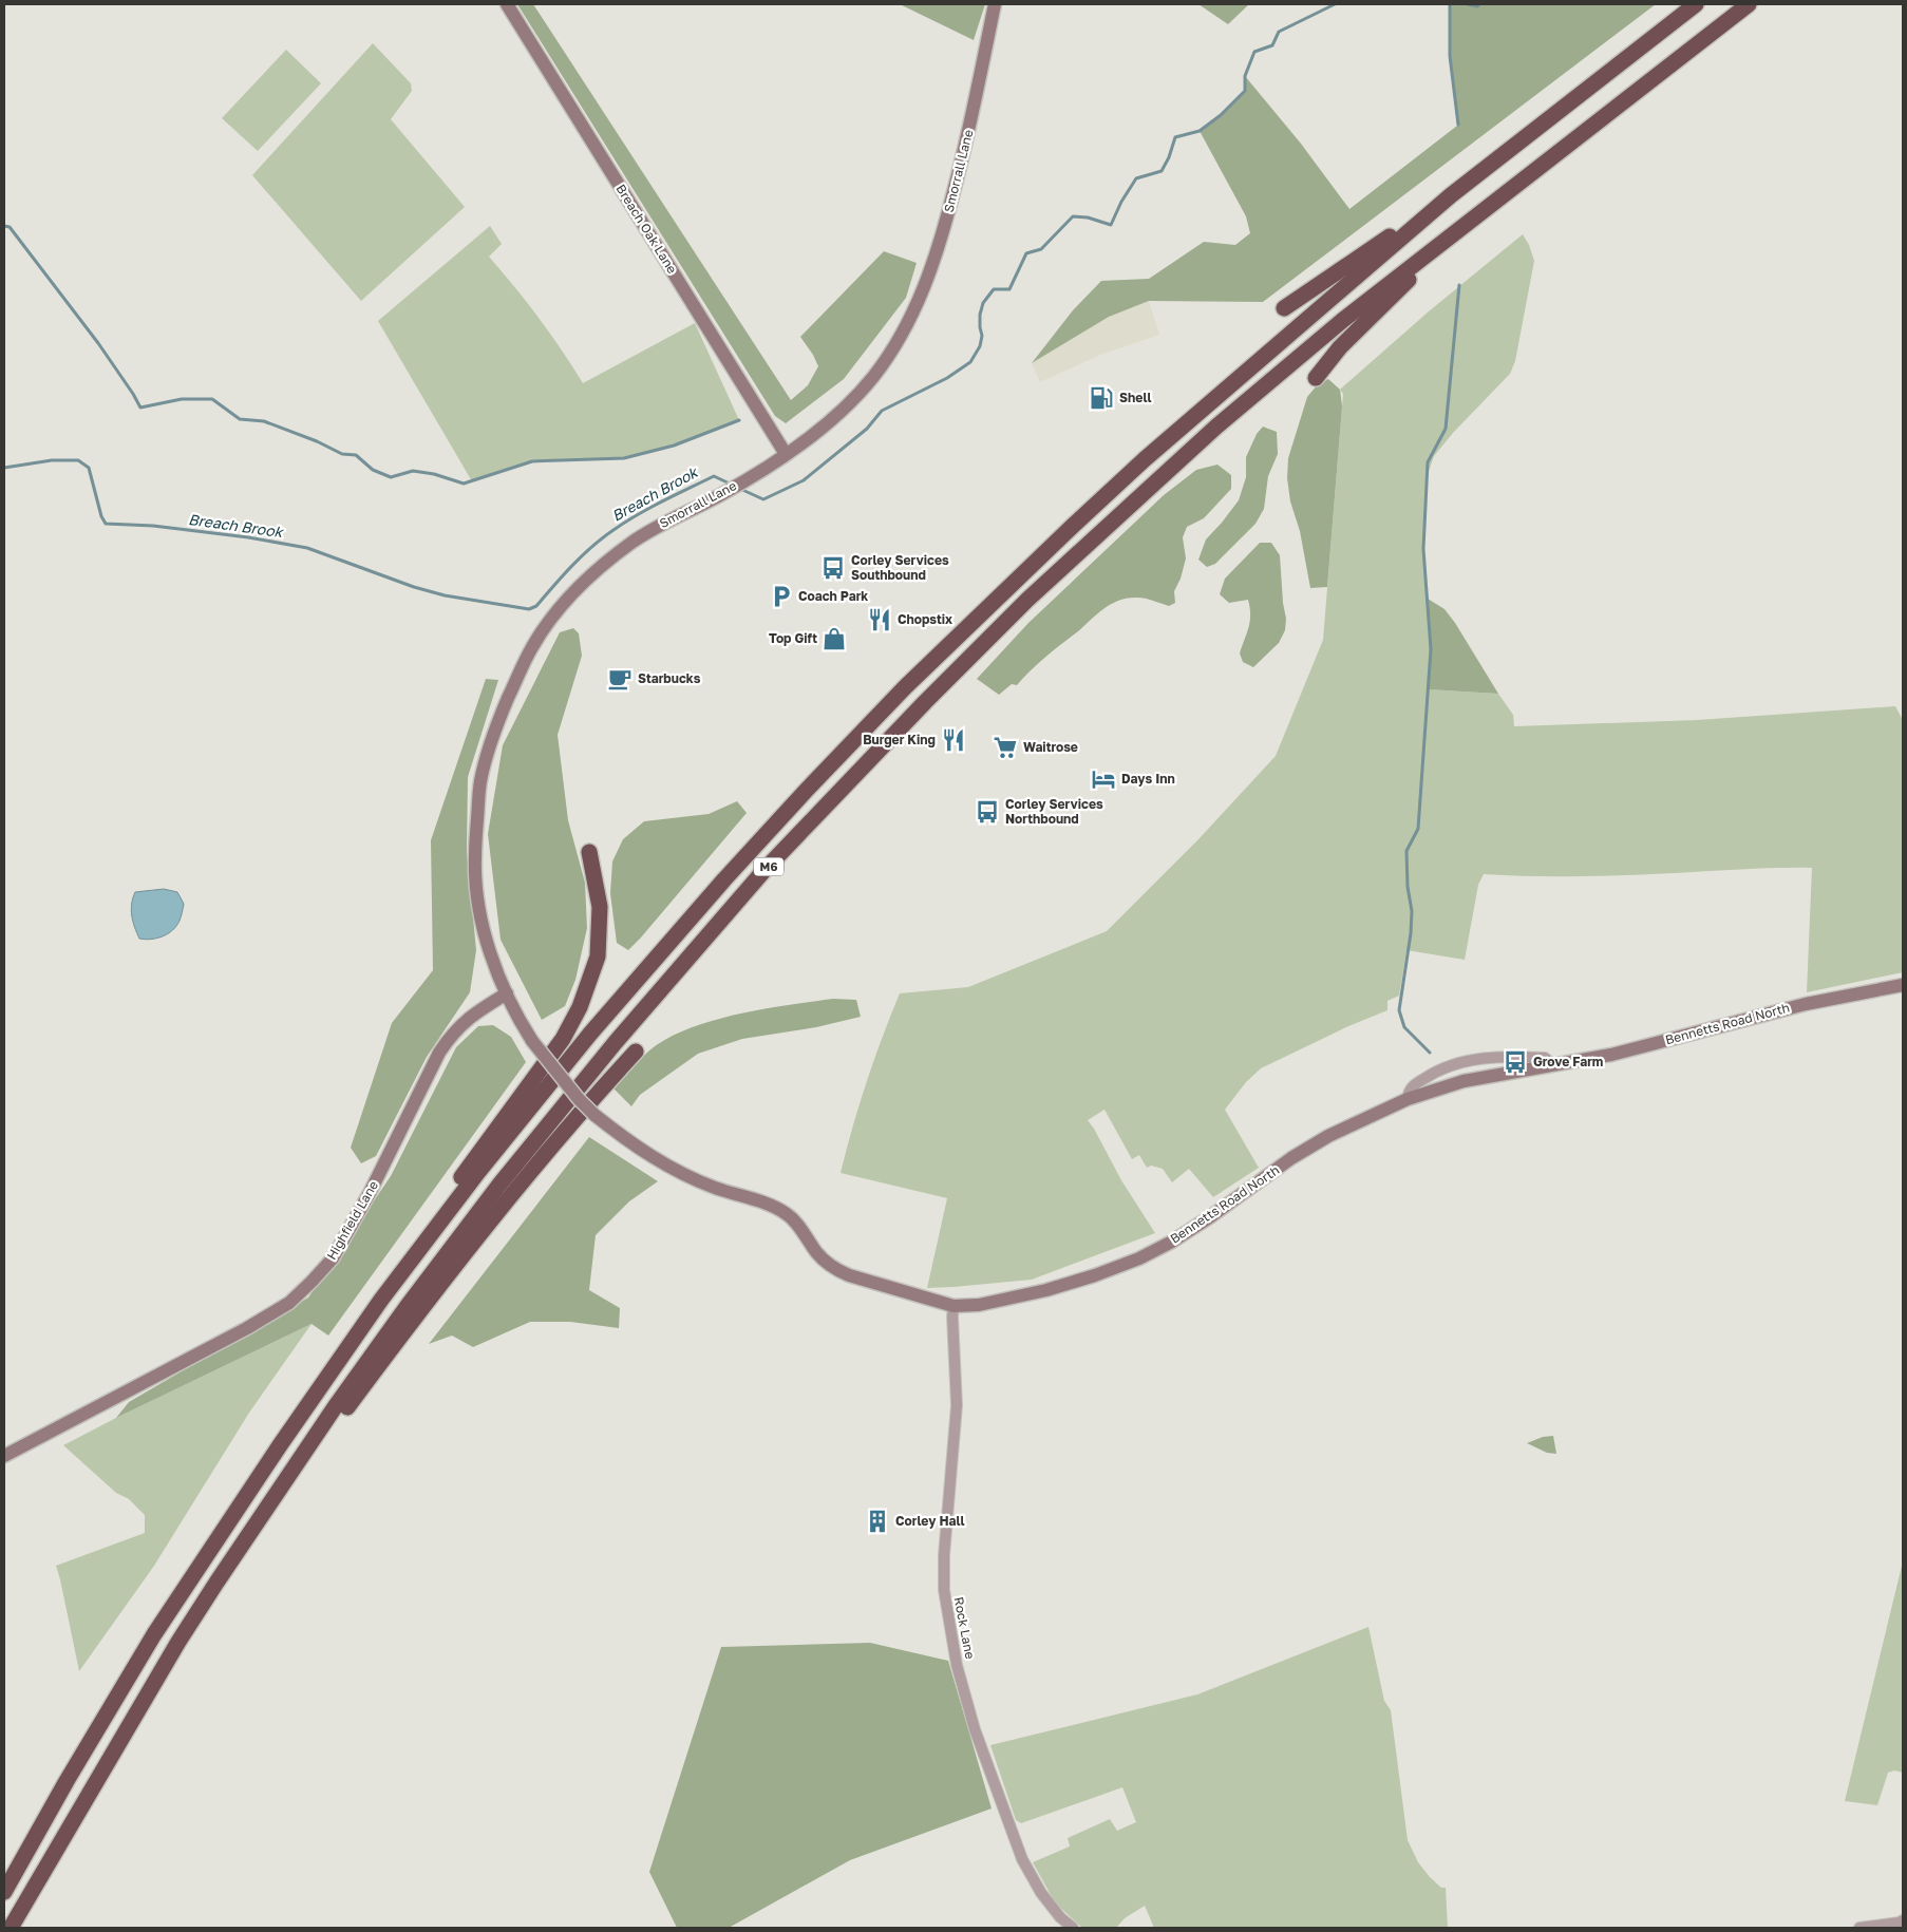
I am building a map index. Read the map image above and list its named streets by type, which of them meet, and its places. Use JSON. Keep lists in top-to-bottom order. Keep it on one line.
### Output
{"streets":{"highway":["M6"],"street":["Smorrall Lane","Breach Oak Lane","Bennetts Road North","Highfield Lane","Rock Lane"]},"crossings":[["Smorrall Lane","Breach Oak Lane"],["Smorrall Lane","Bennetts Road North"],["Smorrall Lane","Highfield Lane"],["Bennetts Road North","Highfield Lane"],["Bennetts Road North","Rock Lane"]],"water":["Breach Brook"],"places":{"fuel station":["Shell"],"bus stop":["Corley Services Southbound","Corley Services Northbound","Grove Farm"],"parking":["Coach Park"],"restaurant":["Chopstix","Burger King"],"shop":["Top Gift"],"cafe":["Starbucks"],"supermarket":["Waitrose"],"hotel":["Days Inn"],"building":["Corley Hall"]}}
